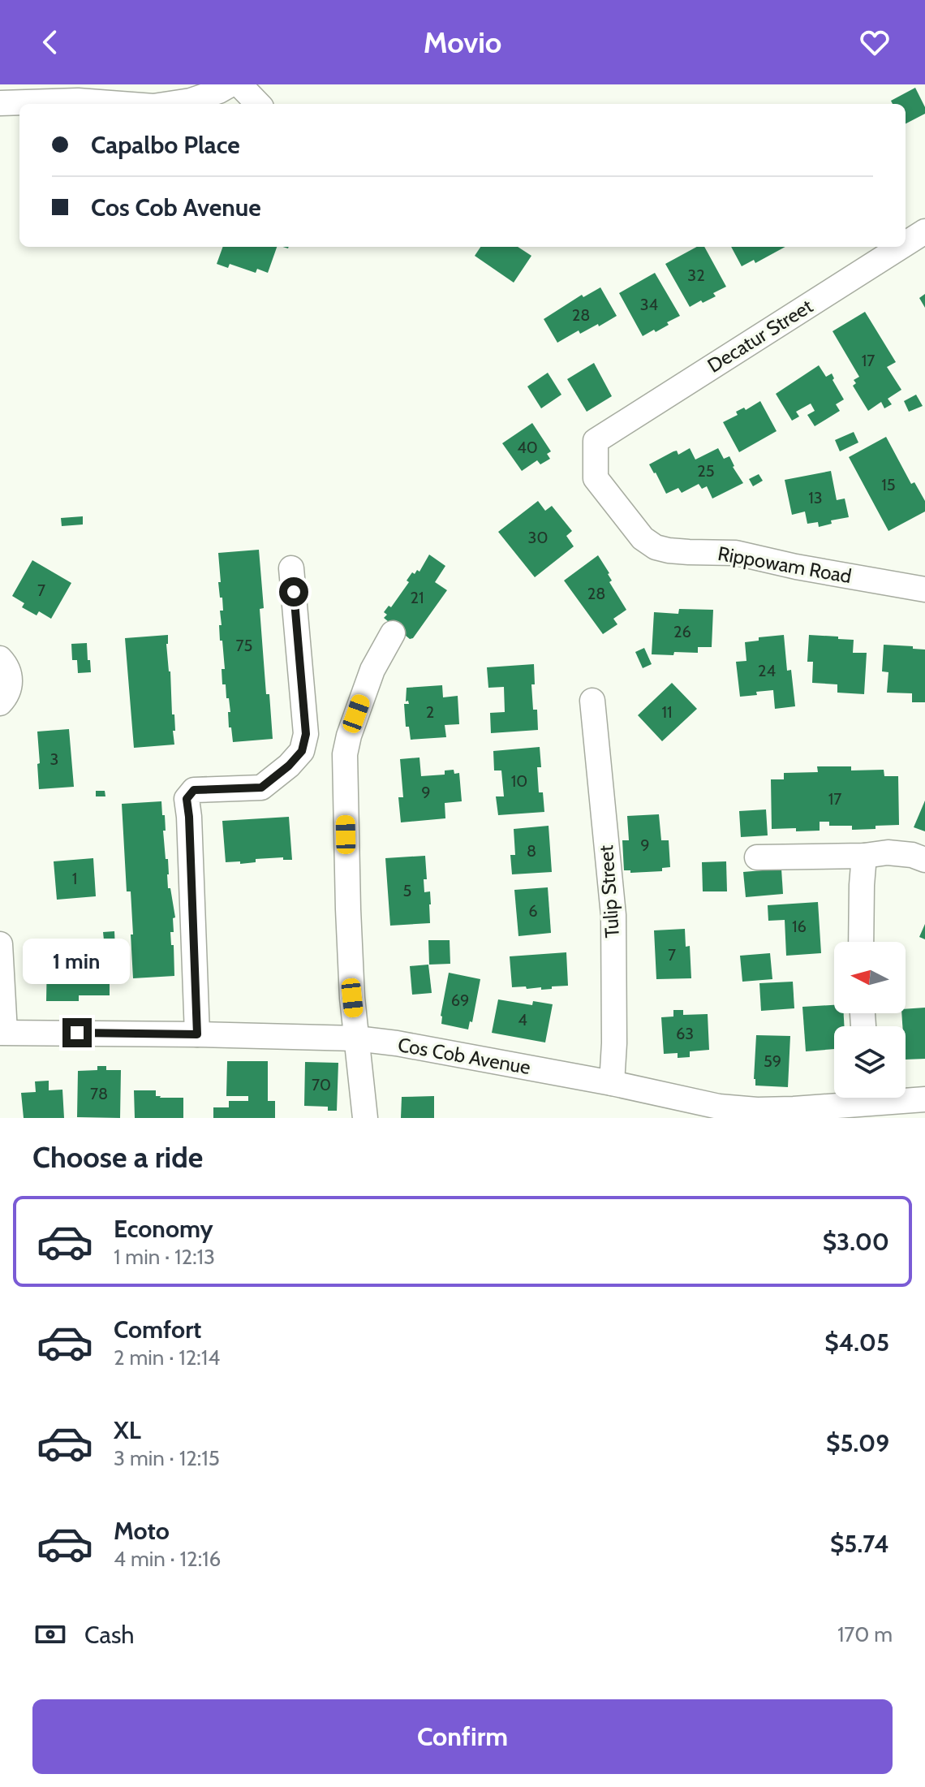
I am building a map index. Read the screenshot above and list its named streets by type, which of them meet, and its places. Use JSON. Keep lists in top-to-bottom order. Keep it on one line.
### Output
{"streets":{"street":["Decatur Street","Rippowam Road","Tulip Street","Cos Cob Avenue"]},"crossings":[["Decatur Street","Rippowam Road"],["Tulip Street","Cos Cob Avenue"]],"house_numbers":["32","34","28","17","40","25","15","13","30","7","28","21","26","75","24","2","11","3","10","9","17","9","8","1","5","6","16","7","69","4","63","59","70","78"],"north":"left","page":{"header":"Movio","banner":["Capalbo Place","Cos Cob Avenue"],"bubble":"1 min","heading":"Choose a ride","list":[{"name":"Economy","note":"1 min · 12:13","value":"$3.00"},{"name":"Comfort","note":"2 min · 12:14","value":"$4.05"},{"name":"XL","note":"3 min · 12:15","value":"$5.09"},{"name":"Moto","note":"4 min · 12:16","value":"$5.74"}],"pay":["Cash","170 m"],"buttons":"Confirm"}}
